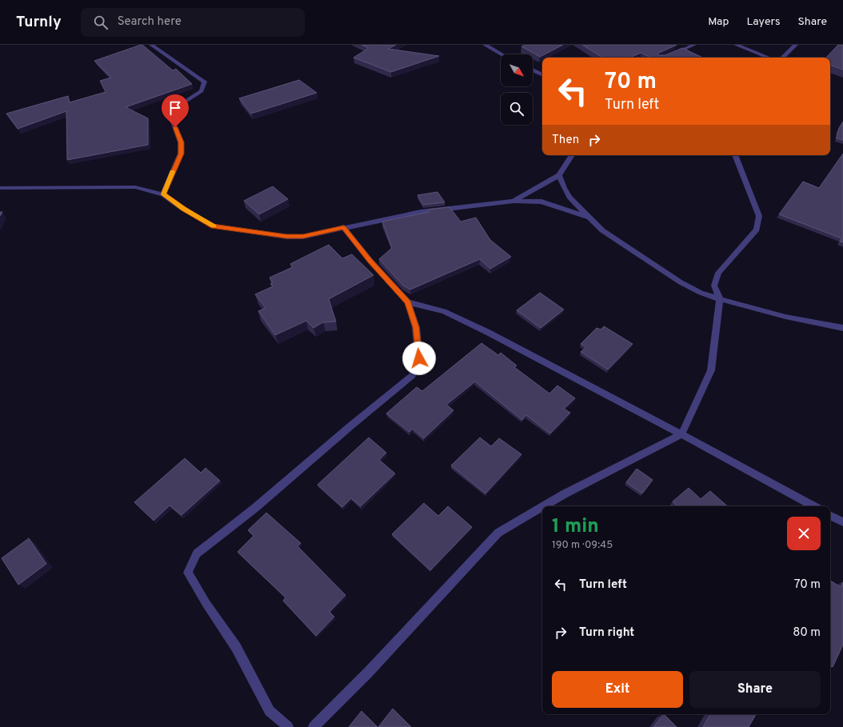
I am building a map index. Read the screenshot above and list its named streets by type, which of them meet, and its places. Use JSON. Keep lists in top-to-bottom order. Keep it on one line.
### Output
{"north":"bottom right","page":{"header":"Turnly","search":"Search here","nav":["Map","Layers","Share"],"turn":["70 m","Turn left"],"then":"Then","heading":["1 min","190 m · 09:45"],"list":[{"name":"Turn left","value":"70 m"},{"name":"Turn right","value":"80 m"}],"buttons":["Exit","Share"]}}
